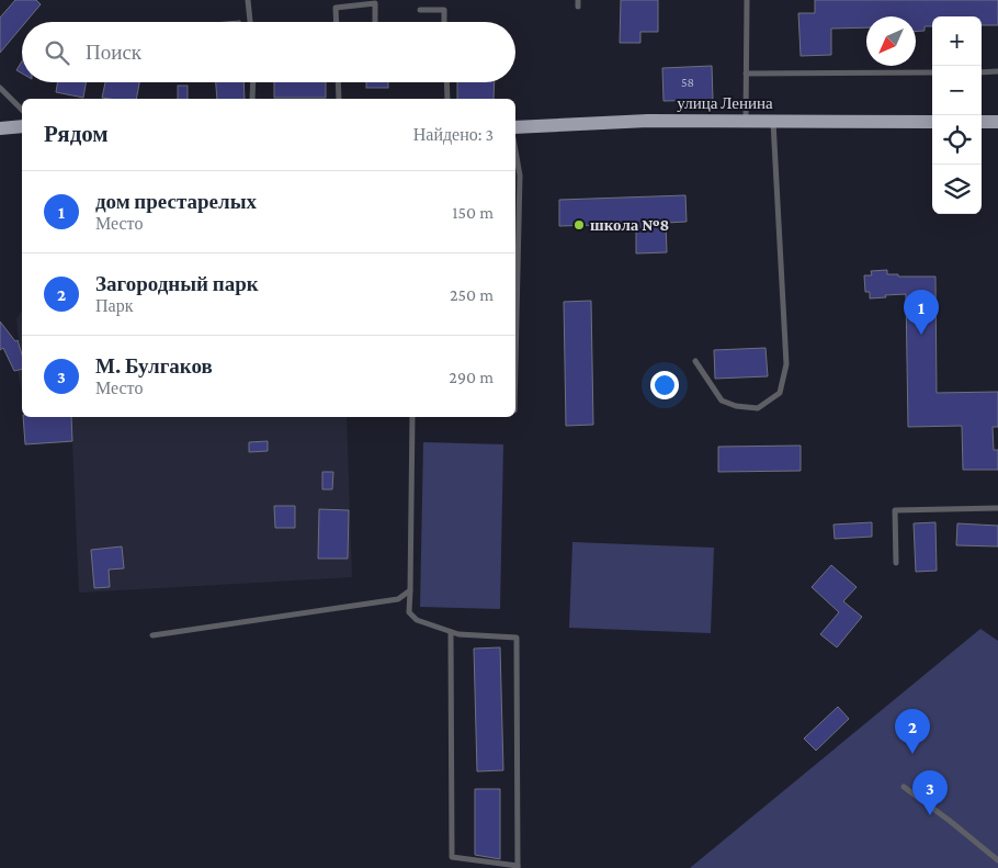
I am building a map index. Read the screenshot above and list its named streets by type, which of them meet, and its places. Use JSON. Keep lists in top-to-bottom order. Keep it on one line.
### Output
{"streets":{"main road":["улица Ленина"]},"places":["школа №8"],"house_numbers":["58"],"north":"bottom left","page":{"map_buttons":["+","−"],"search":"Поиск","heading":["Рядом","Найдено: 3"],"list":[{"mark":"1","name":"дом престарелых","note":"Место","value":"150 m"},{"mark":"2","name":"Загородный парк","note":"Парк","value":"250 m"},{"mark":"3","name":"М. Булгаков","note":"Место","value":"290 m"}],"pins":["1","2","3"]}}
